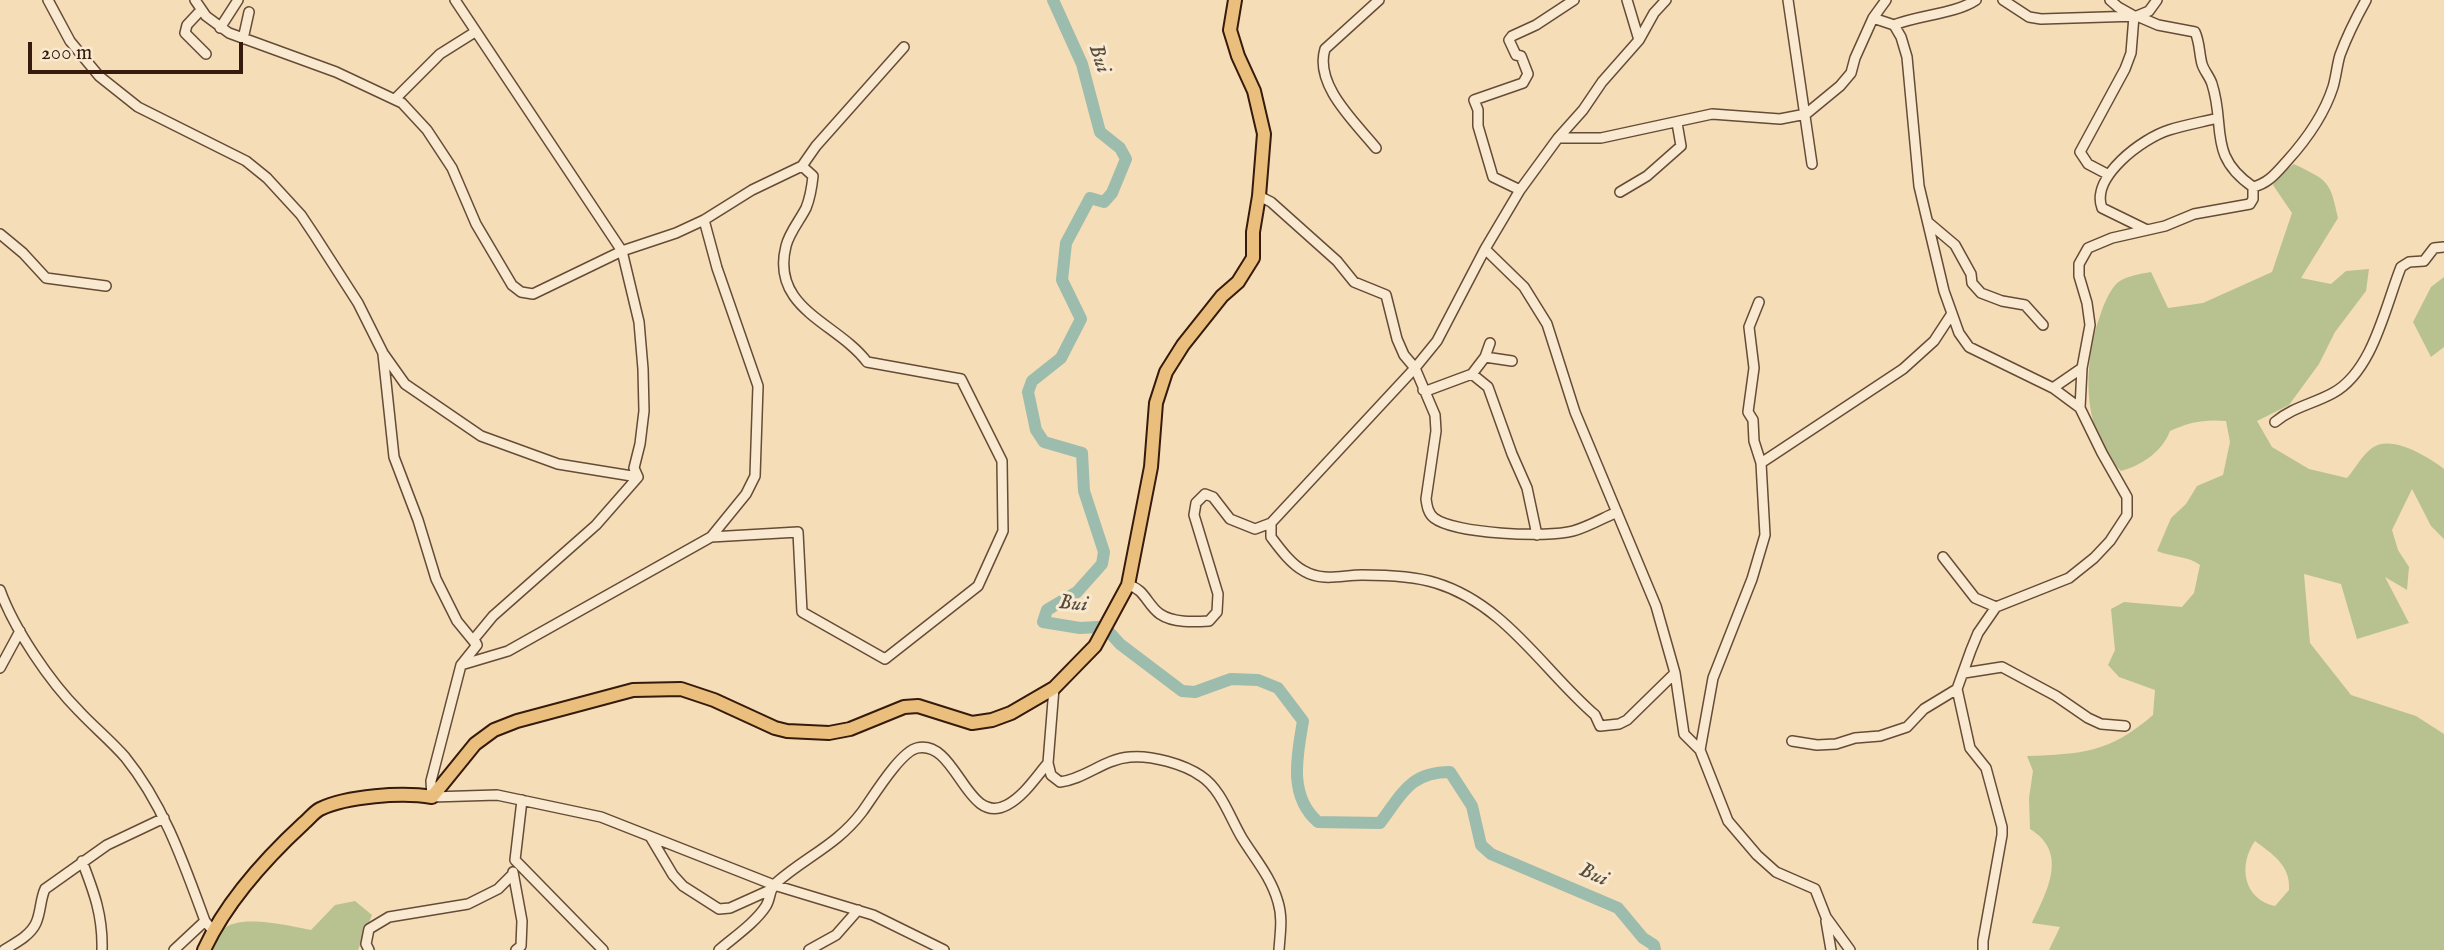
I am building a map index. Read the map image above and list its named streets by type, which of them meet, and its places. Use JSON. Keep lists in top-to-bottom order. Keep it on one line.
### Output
{"water":["Bui"],"scale_bar":"200 m"}
